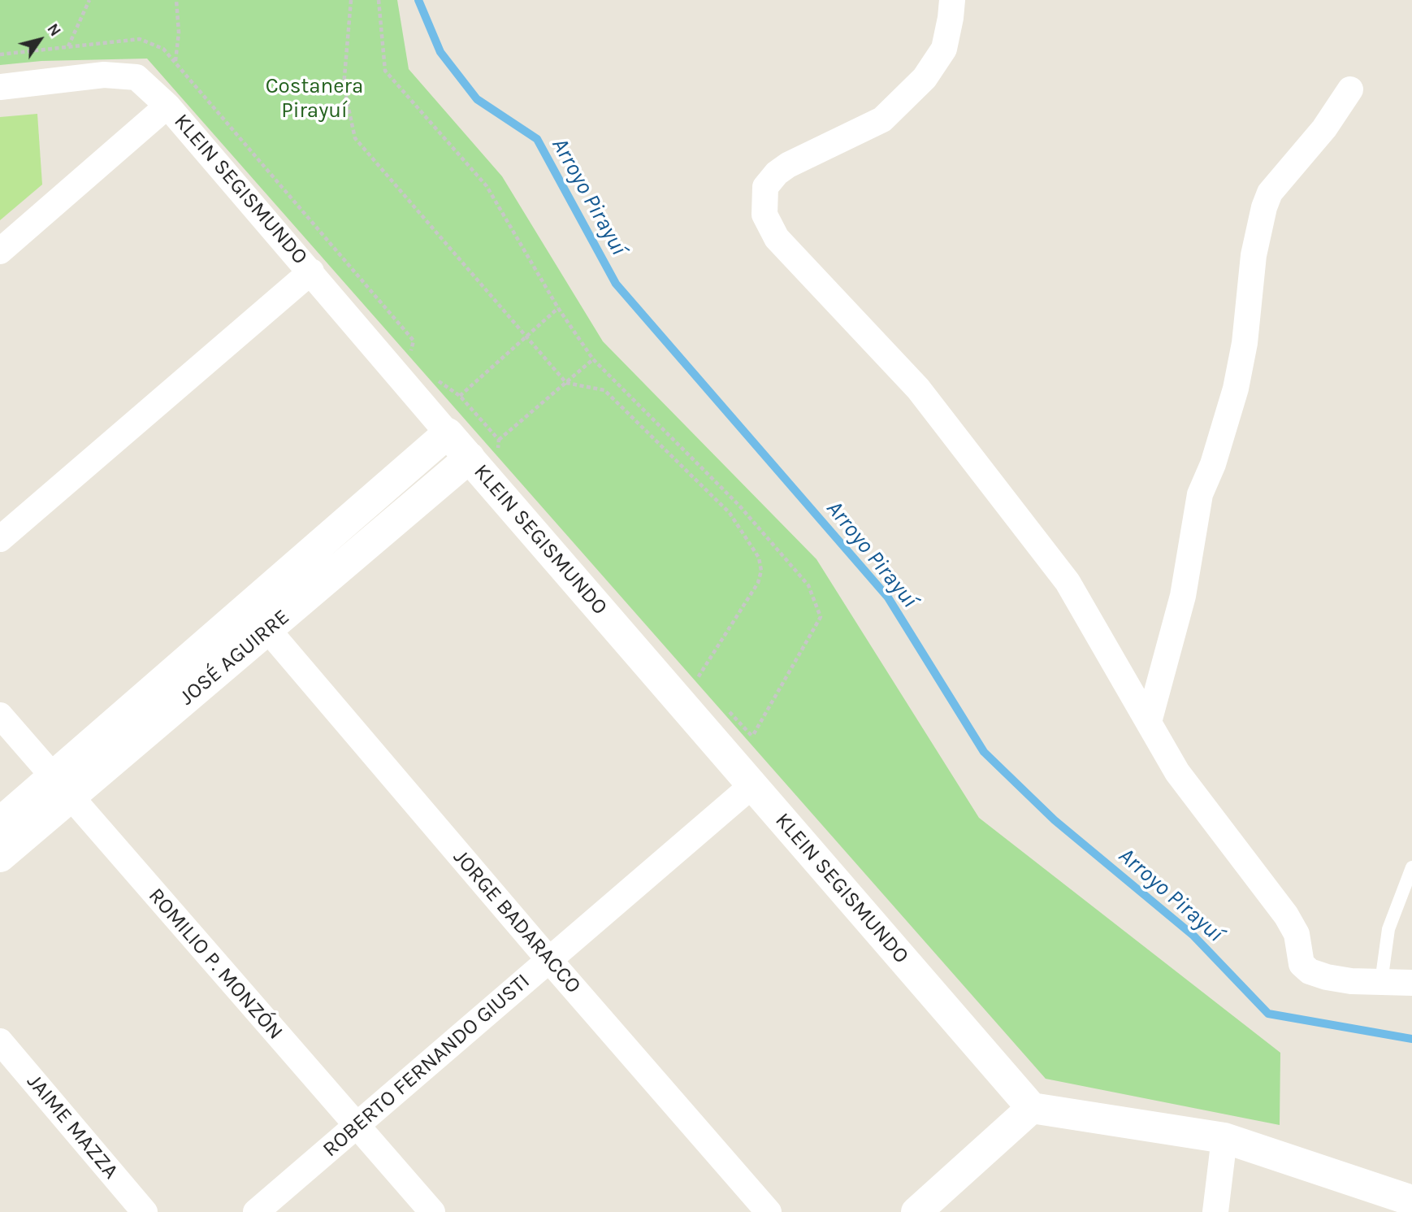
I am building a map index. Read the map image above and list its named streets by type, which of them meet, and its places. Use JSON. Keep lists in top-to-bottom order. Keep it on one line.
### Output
{"streets":{"street":["KLEIN SEGISMUNDO","JOSÉ AGUIRRE","JORGE BADARACCO","ROMILIO P. MONZÓN","ROBERTO FERNANDO GIUSTI","JAIME MAZZA"]},"crossings":[["KLEIN SEGISMUNDO","JOSÉ AGUIRRE"],["KLEIN SEGISMUNDO","ROBERTO FERNANDO GIUSTI"],["JOSÉ AGUIRRE","JORGE BADARACCO"],["JOSÉ AGUIRRE","ROMILIO P. MONZÓN"],["JORGE BADARACCO","ROBERTO FERNANDO GIUSTI"],["ROMILIO P. MONZÓN","ROBERTO FERNANDO GIUSTI"]],"water":["Arroyo Pirayuí"],"parks":["Costanera Pirayuí"],"north":"top right"}
